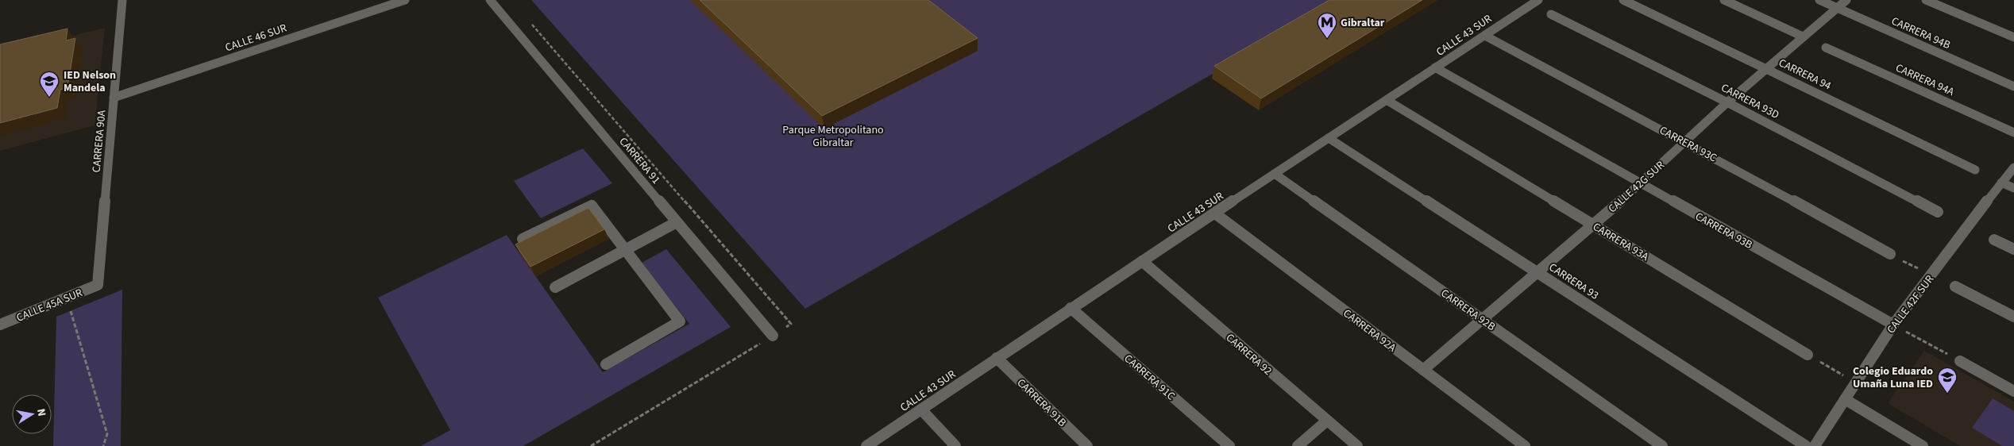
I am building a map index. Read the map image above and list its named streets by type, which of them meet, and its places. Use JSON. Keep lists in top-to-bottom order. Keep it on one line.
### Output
{"streets":{"street":["CARRERA 94B","CALLE 43 SUR","CALLE 46 SUR","CARRERA 94","CARRERA 94A","CARRERA 93D","CARRERA 90A","CARRERA 93C","CARRERA 91","CALLE 42G SUR","CARRERA 93B","CARRERA 93A","CARRERA 93","CALLE 42F SUR","CALLE 45A SUR","CARRERA 92B","CARRERA 92A","CARRERA 92","CARRERA 91C","CARRERA 91B"]},"crossings":[["CARRERA 94B","CALLE 42G SUR"],["CALLE 43 SUR","CARRERA 93C"],["CALLE 43 SUR","CARRERA 93B"],["CALLE 43 SUR","CARRERA 93A"],["CALLE 43 SUR","CARRERA 93"],["CALLE 43 SUR","CARRERA 92B"],["CALLE 43 SUR","CARRERA 92A"],["CALLE 43 SUR","CARRERA 92"],["CALLE 43 SUR","CARRERA 91C"],["CALLE 43 SUR","CARRERA 91B"],["CALLE 46 SUR","CARRERA 90A"],["CARRERA 94","CALLE 42G SUR"],["CARRERA 93D","CALLE 42G SUR"],["CARRERA 90A","CALLE 45A SUR"],["CARRERA 93C","CALLE 42G SUR"],["CALLE 42G SUR","CARRERA 93B"],["CALLE 42G SUR","CARRERA 93A"],["CALLE 42G SUR","CARRERA 93"],["CALLE 42G SUR","CARRERA 92B"],["CALLE 42G SUR","CARRERA 92A"],["CARRERA 93B","CALLE 42F SUR"]],"parks":["Parque Metropolitano Gibraltar"],"places":{"metro station":["Gibraltar"],"school or university":["IED Nelson Mandela","Colegio Eduardo Umaña Luna IED"]},"north":"right"}
